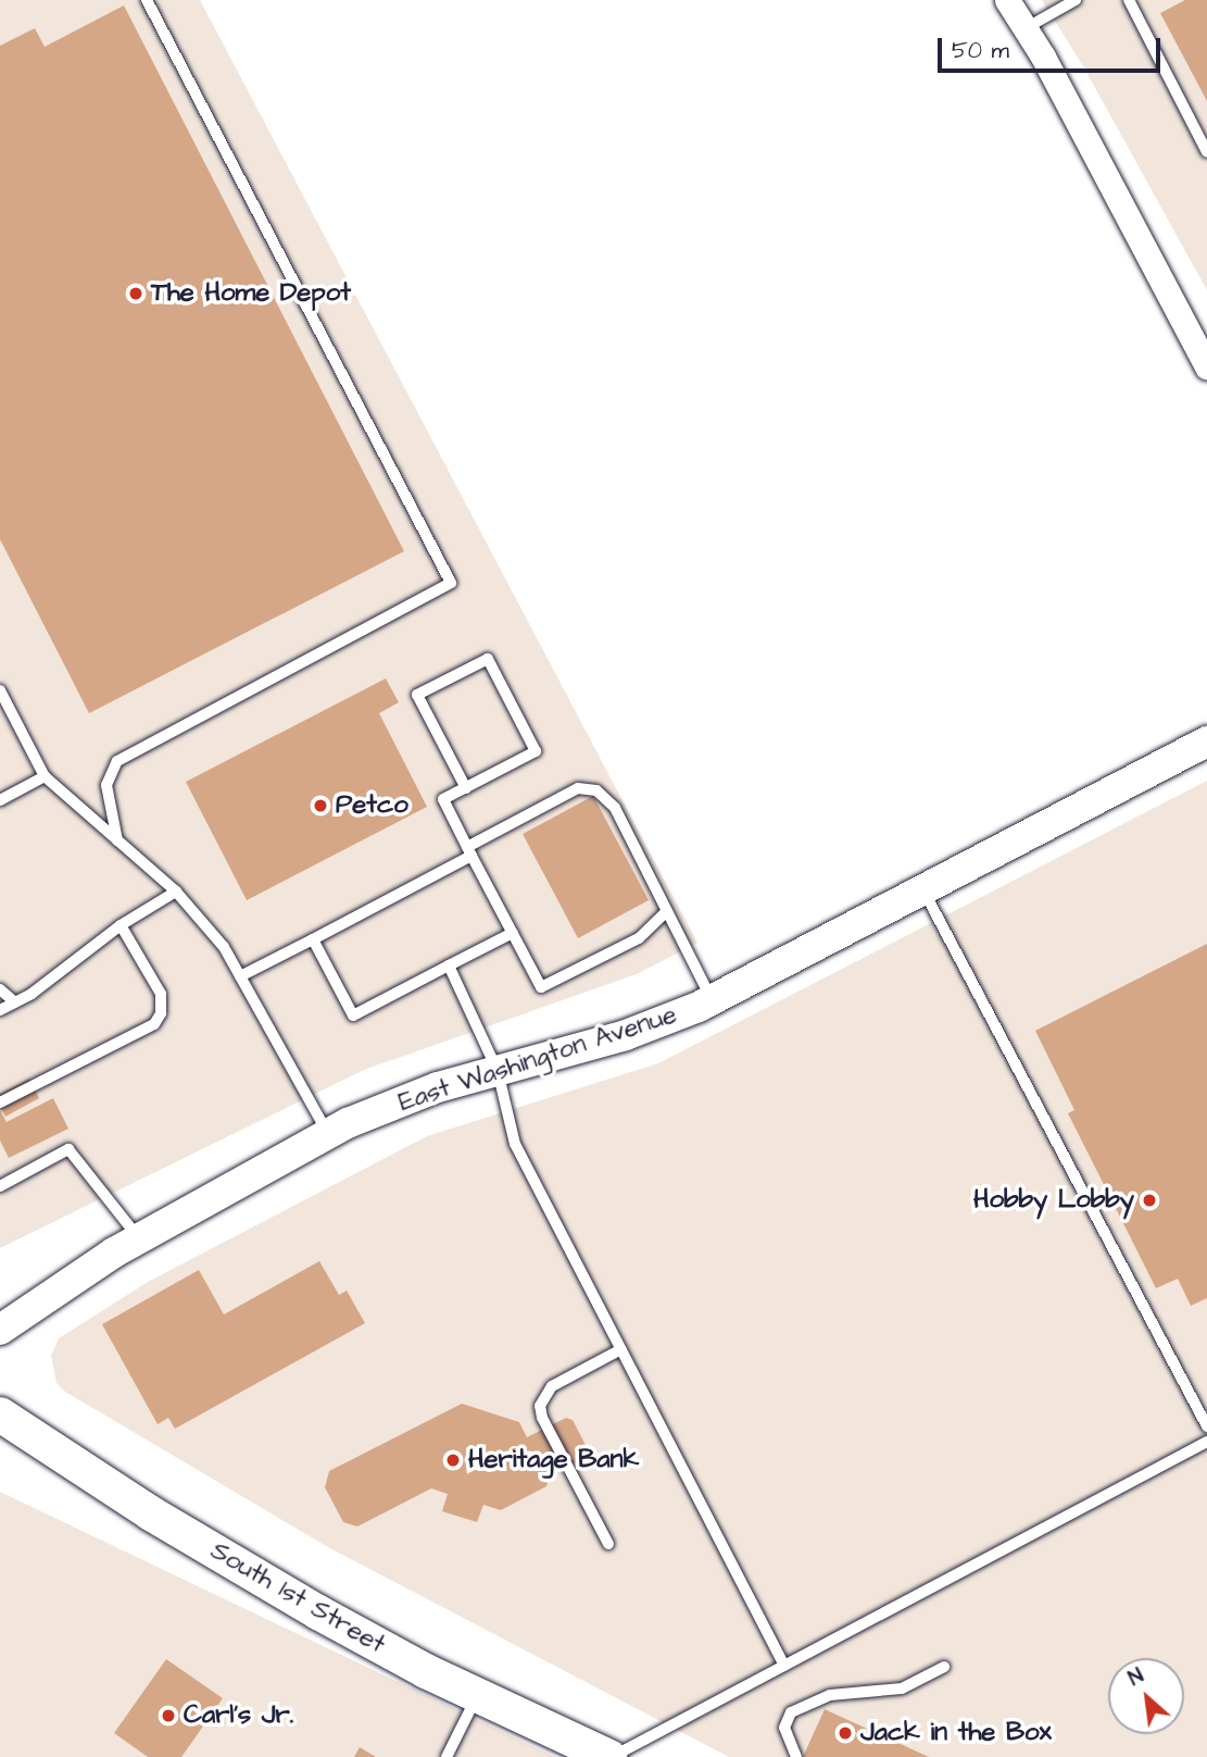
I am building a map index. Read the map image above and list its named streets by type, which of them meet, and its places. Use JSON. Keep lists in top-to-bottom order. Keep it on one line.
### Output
{"streets":{"main road":["South 1st Street"],"street":["East Washington Avenue"]},"places":["The Home Depot","Petco","Hobby Lobby","Heritage Bank","Carl's Jr.","Jack in the Box"],"scale_bar":"50 m","north":"top left"}
